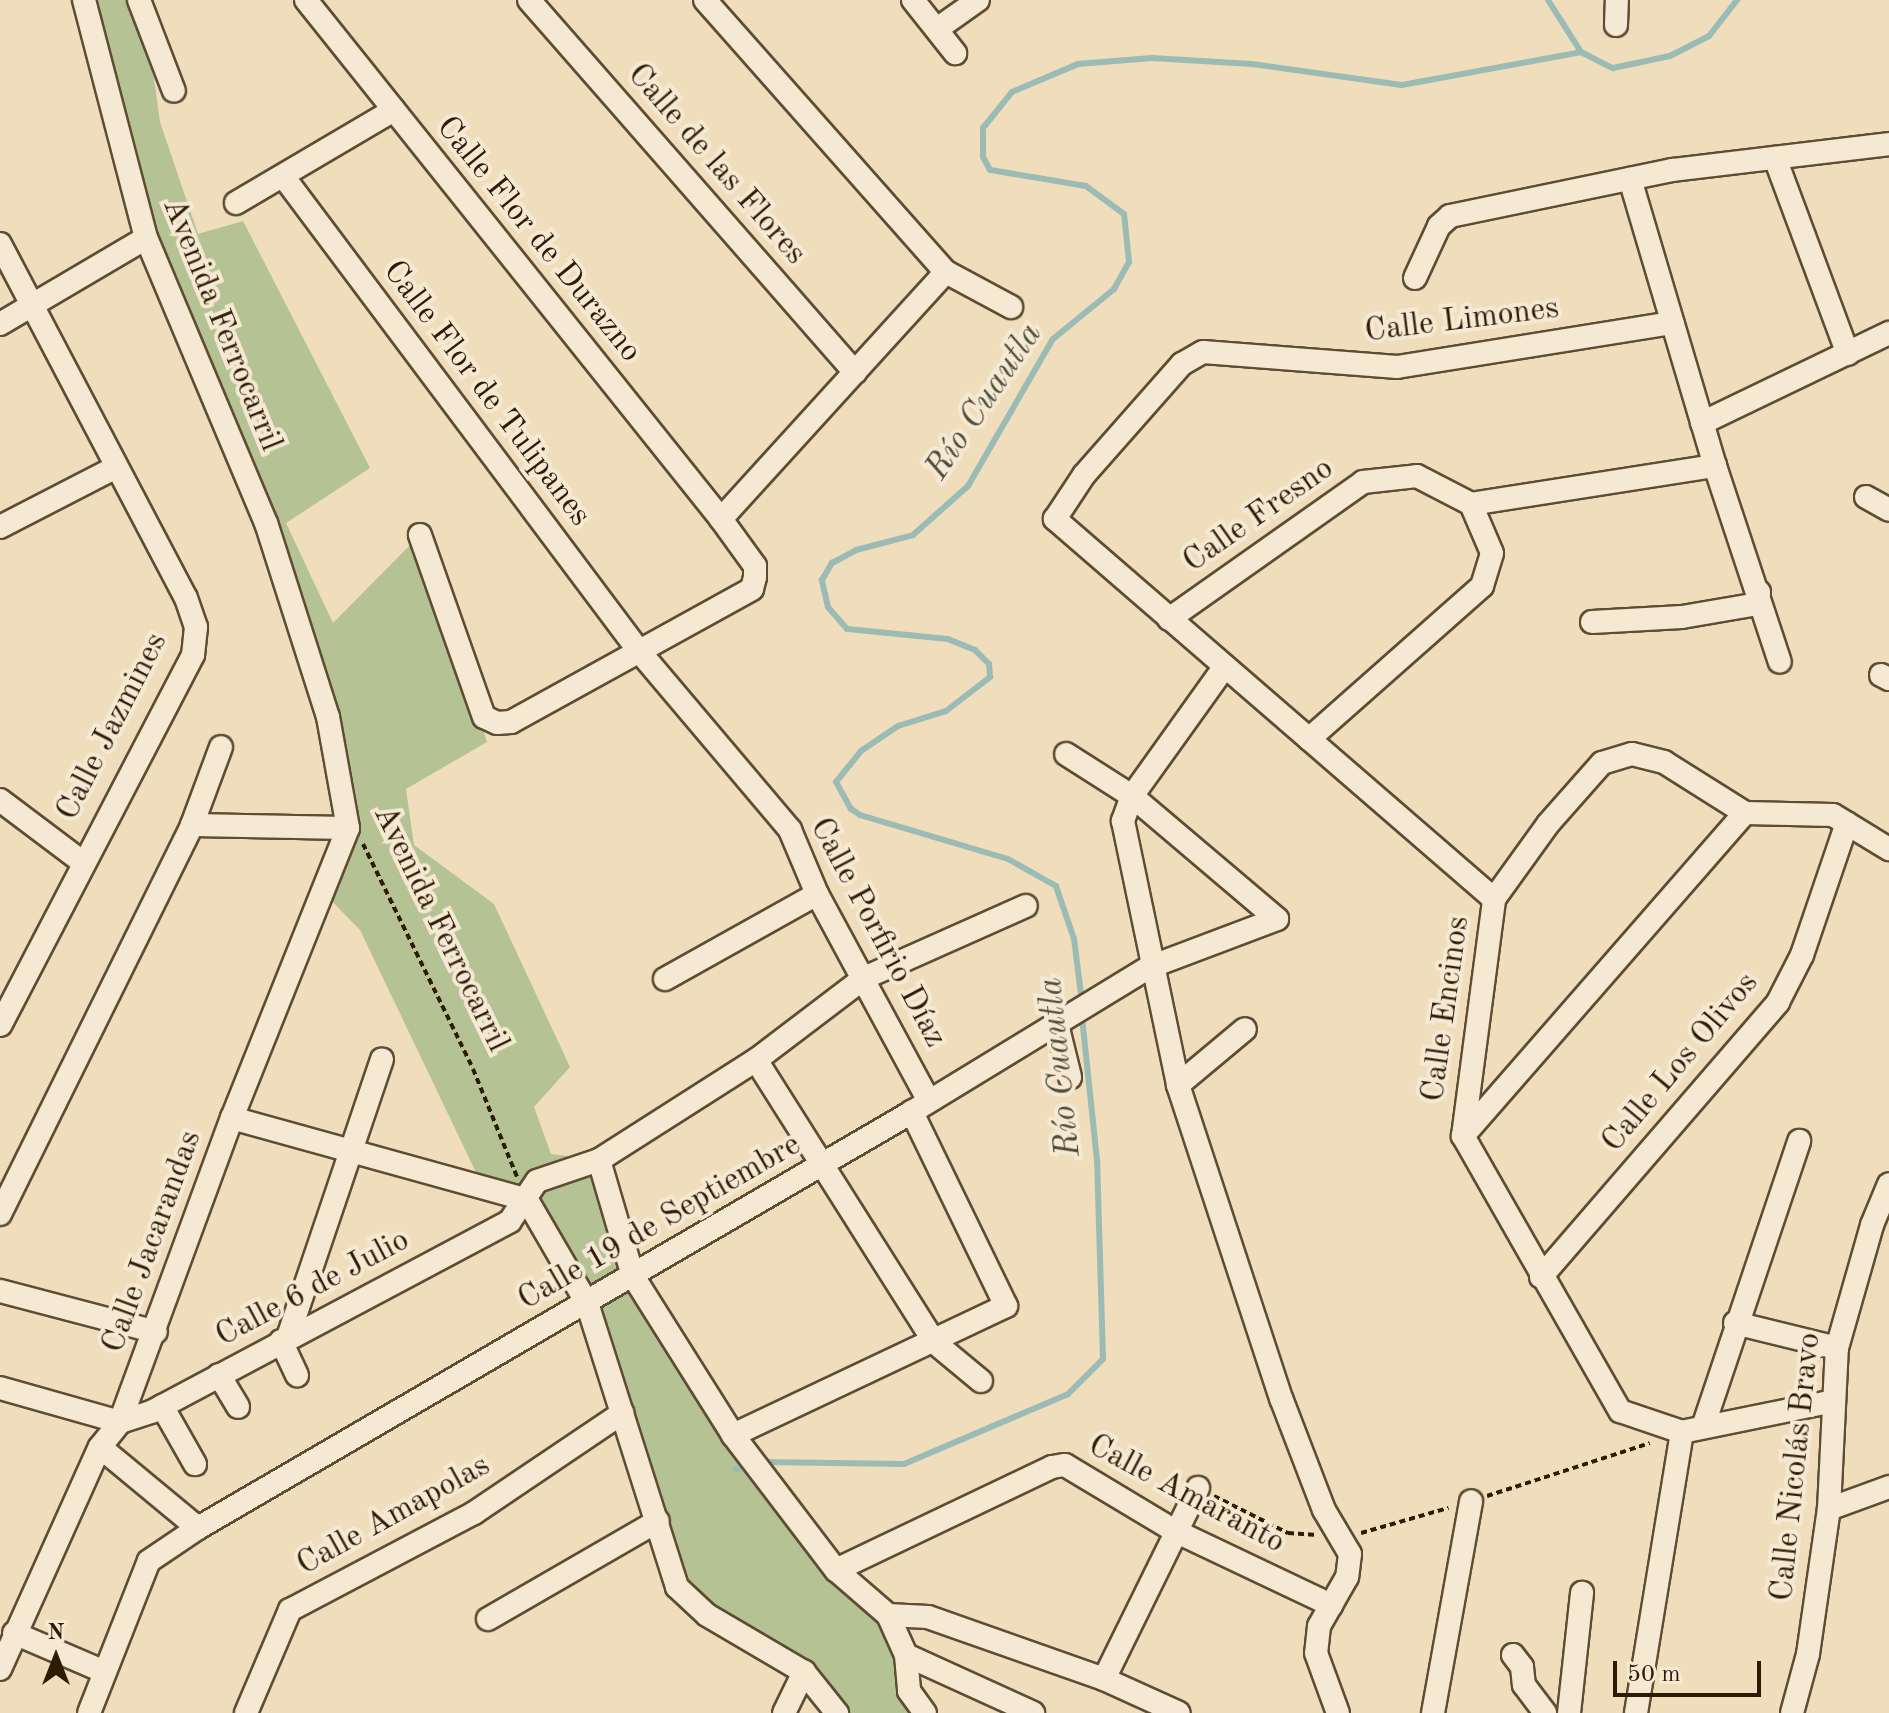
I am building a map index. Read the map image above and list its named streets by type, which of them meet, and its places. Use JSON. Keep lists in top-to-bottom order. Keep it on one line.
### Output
{"streets":{"street":["Calle de las Flores","Calle Flor de Durazno","Calle Limones","Avenida Ferrocarril","Calle Flor de Tulipanes","Calle Fresno","Calle Jazmines","Calle Porfirio Díaz","Calle Encinos","Calle Los Olivos","Calle 19 de Septiembre","Calle Jacarandas","Calle 6 de Julio","Calle Nicolás Bravo","Calle Amaranto","Calle Amapolas"]},"crossings":[["Calle Flor de Durazno","Calle Flor de Tulipanes"],["Calle Flor de Durazno","Calle Porfirio Díaz"],["Calle Limones","Calle Fresno"],["Avenida Ferrocarril","Calle Jacarandas"],["Avenida Ferrocarril","Calle 6 de Julio"],["Calle Flor de Tulipanes","Calle Porfirio Díaz"],["Calle Porfirio Díaz","Calle 19 de Septiembre"],["Calle Porfirio Díaz","Calle 6 de Julio"],["Calle Encinos","Calle Los Olivos"],["Calle Jacarandas","Calle 6 de Julio"]],"water":["Río Cuautla"],"scale_bar":"50 m","north":"top"}
